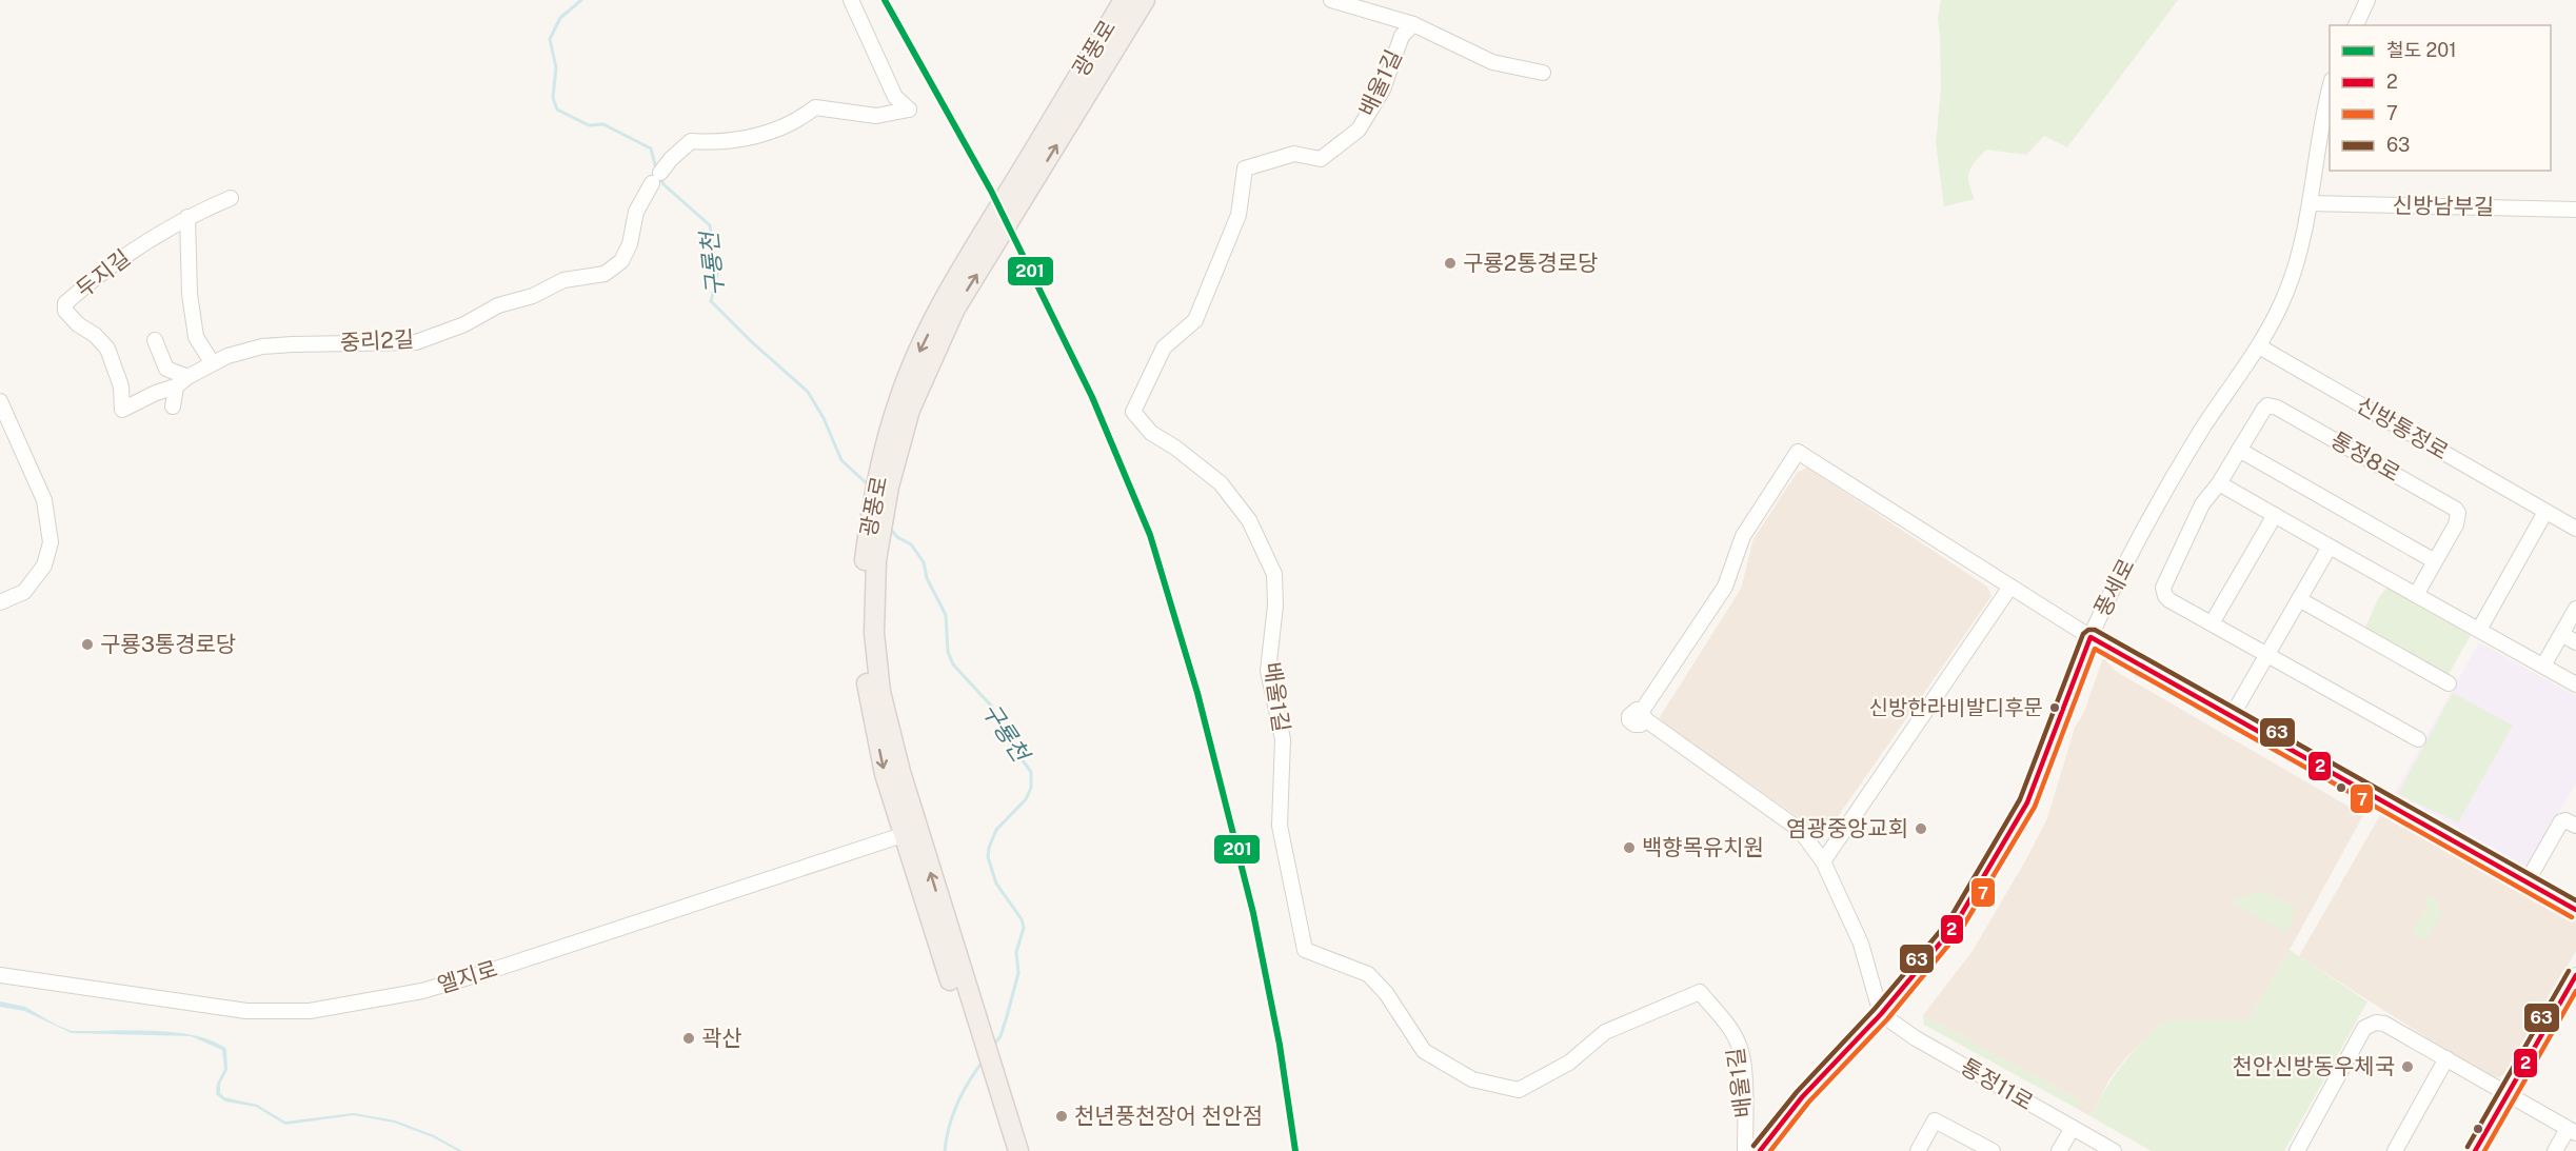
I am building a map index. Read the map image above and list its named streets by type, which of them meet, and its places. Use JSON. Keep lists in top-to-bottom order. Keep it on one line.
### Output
{"streets":{"main road":["광풍로"],"street":["배울1길","신방남부길","두지길","중리2길","신방통정로","통정8로","풍세로","엘지로","통정11로"]},"crossings":[["광풍로","엘지로"],["신방남부길","풍세로"],["두지길","중리2길"],["신방통정로","풍세로"],["풍세로","통정11로"]],"water":["구룡천"],"places":["구룡2통경로당","구룡3통경로당","신방한라비발디후문","염광중앙교회","백향목유치원","곽산","천안신방동우체국","천년풍천장어 천안점"],"lines":["rail line 201","transit line 63","transit line 2","transit line 7"],"legend":["철도 201","2","7","63"]}
